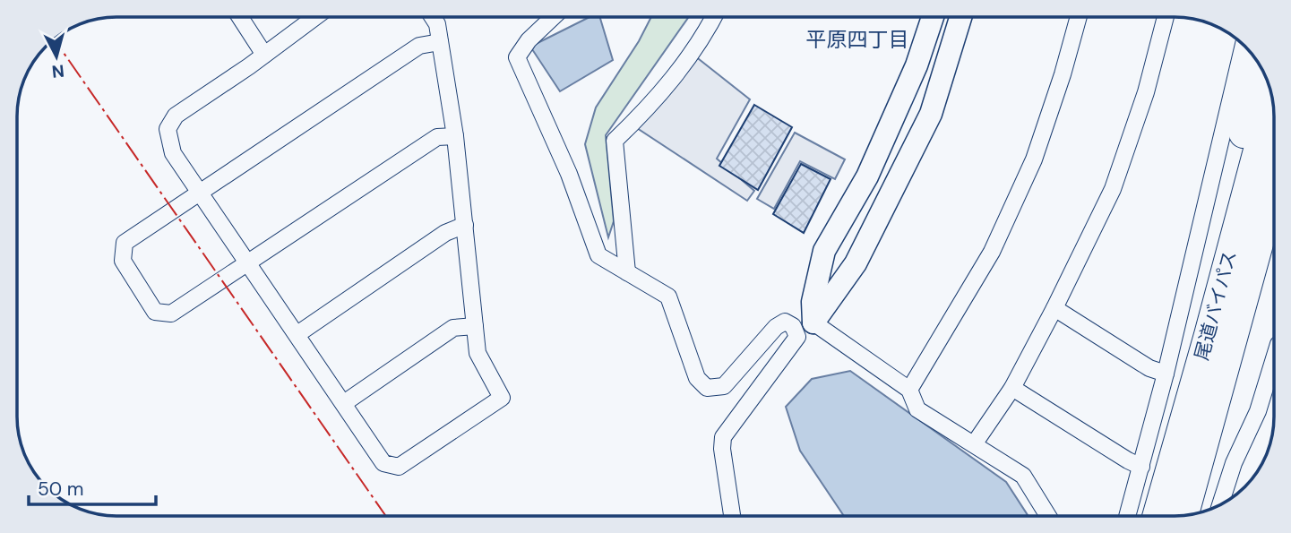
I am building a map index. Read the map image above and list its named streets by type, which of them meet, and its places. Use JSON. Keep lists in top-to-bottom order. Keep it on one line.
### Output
{"streets":{"highway":["尾道バイパス"]},"districts":["平原四丁目"],"scale_bar":"50 m","north":"bottom"}
